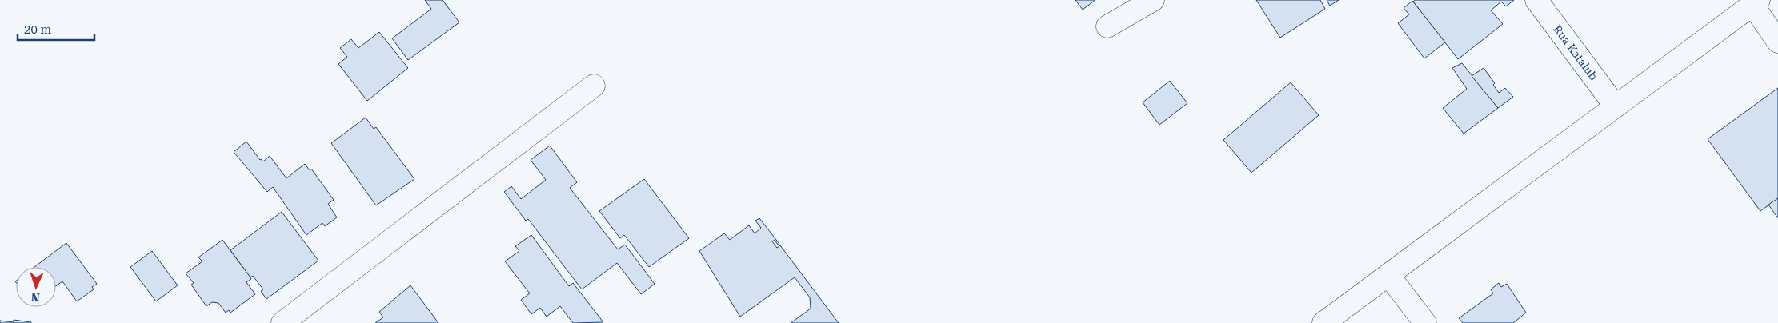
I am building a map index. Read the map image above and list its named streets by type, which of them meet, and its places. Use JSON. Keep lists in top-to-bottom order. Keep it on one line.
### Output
{"streets":{"street":["Rua Katalub"]},"scale_bar":"20 m","north":"bottom"}
